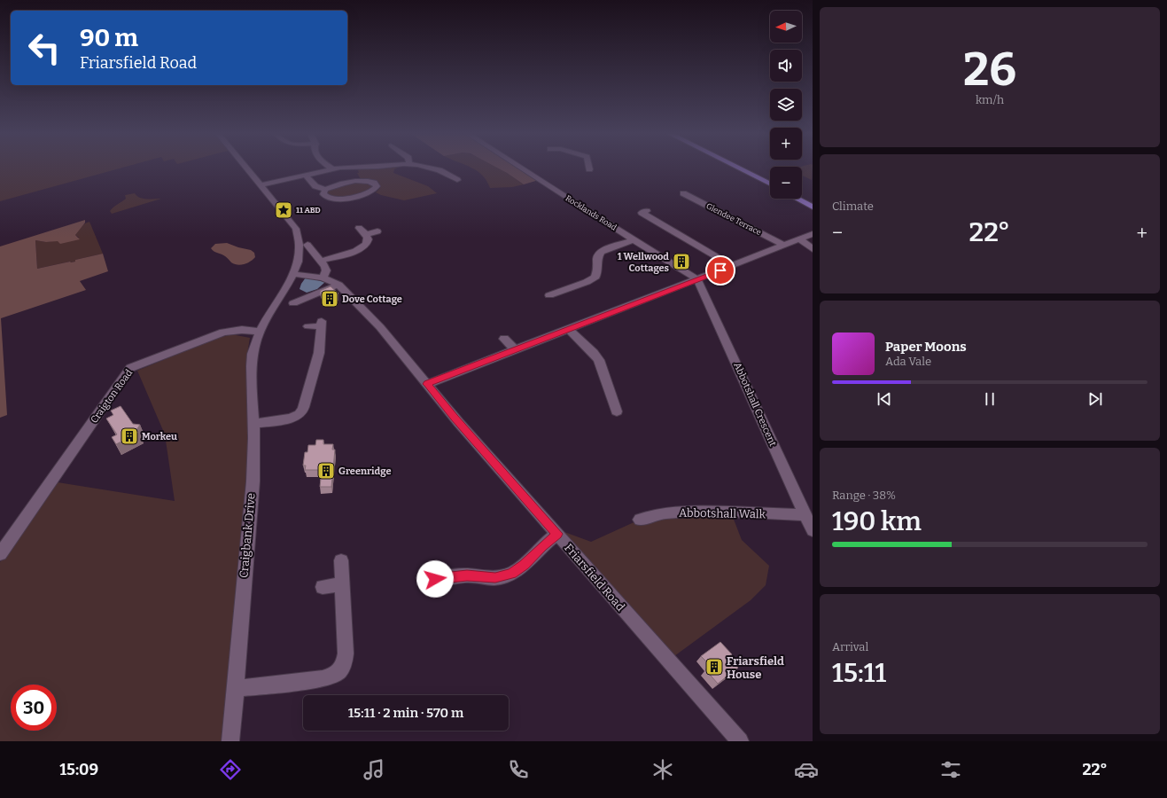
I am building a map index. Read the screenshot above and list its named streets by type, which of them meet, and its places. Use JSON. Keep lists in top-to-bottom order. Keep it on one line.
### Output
{"streets":{"street":["Rocklands Road","Glendee Terrace","Craigton Road","Abbotshall Crescent","Abbotshall Walk","Craigbank Drive","Friarsfield Road"]},"crossings":[["Rocklands Road","Abbotshall Crescent"],["Craigton Road","Craigbank Drive"],["Abbotshall Crescent","Abbotshall Walk"]],"places":{"place":["11 ABD"],"building":["1 Wellwood Cottages","Dove Cottage","Morkeu","Greenridge","Friarsfield House"]},"north":"left","page":{"tile":[["26","km/h"],"Climate",["Range · 38%","190 km"],["Arrival","15:11"]],"map_buttons":["+","−"],"turn":["90 m","Friarsfield Road"],"heat":["−","22°","+"],"song":["Paper Moons","Ada Vale"],"limit":"30","trip":"15:11 · 2 min · 570 m","tabs":["15:09","22°"]}}
